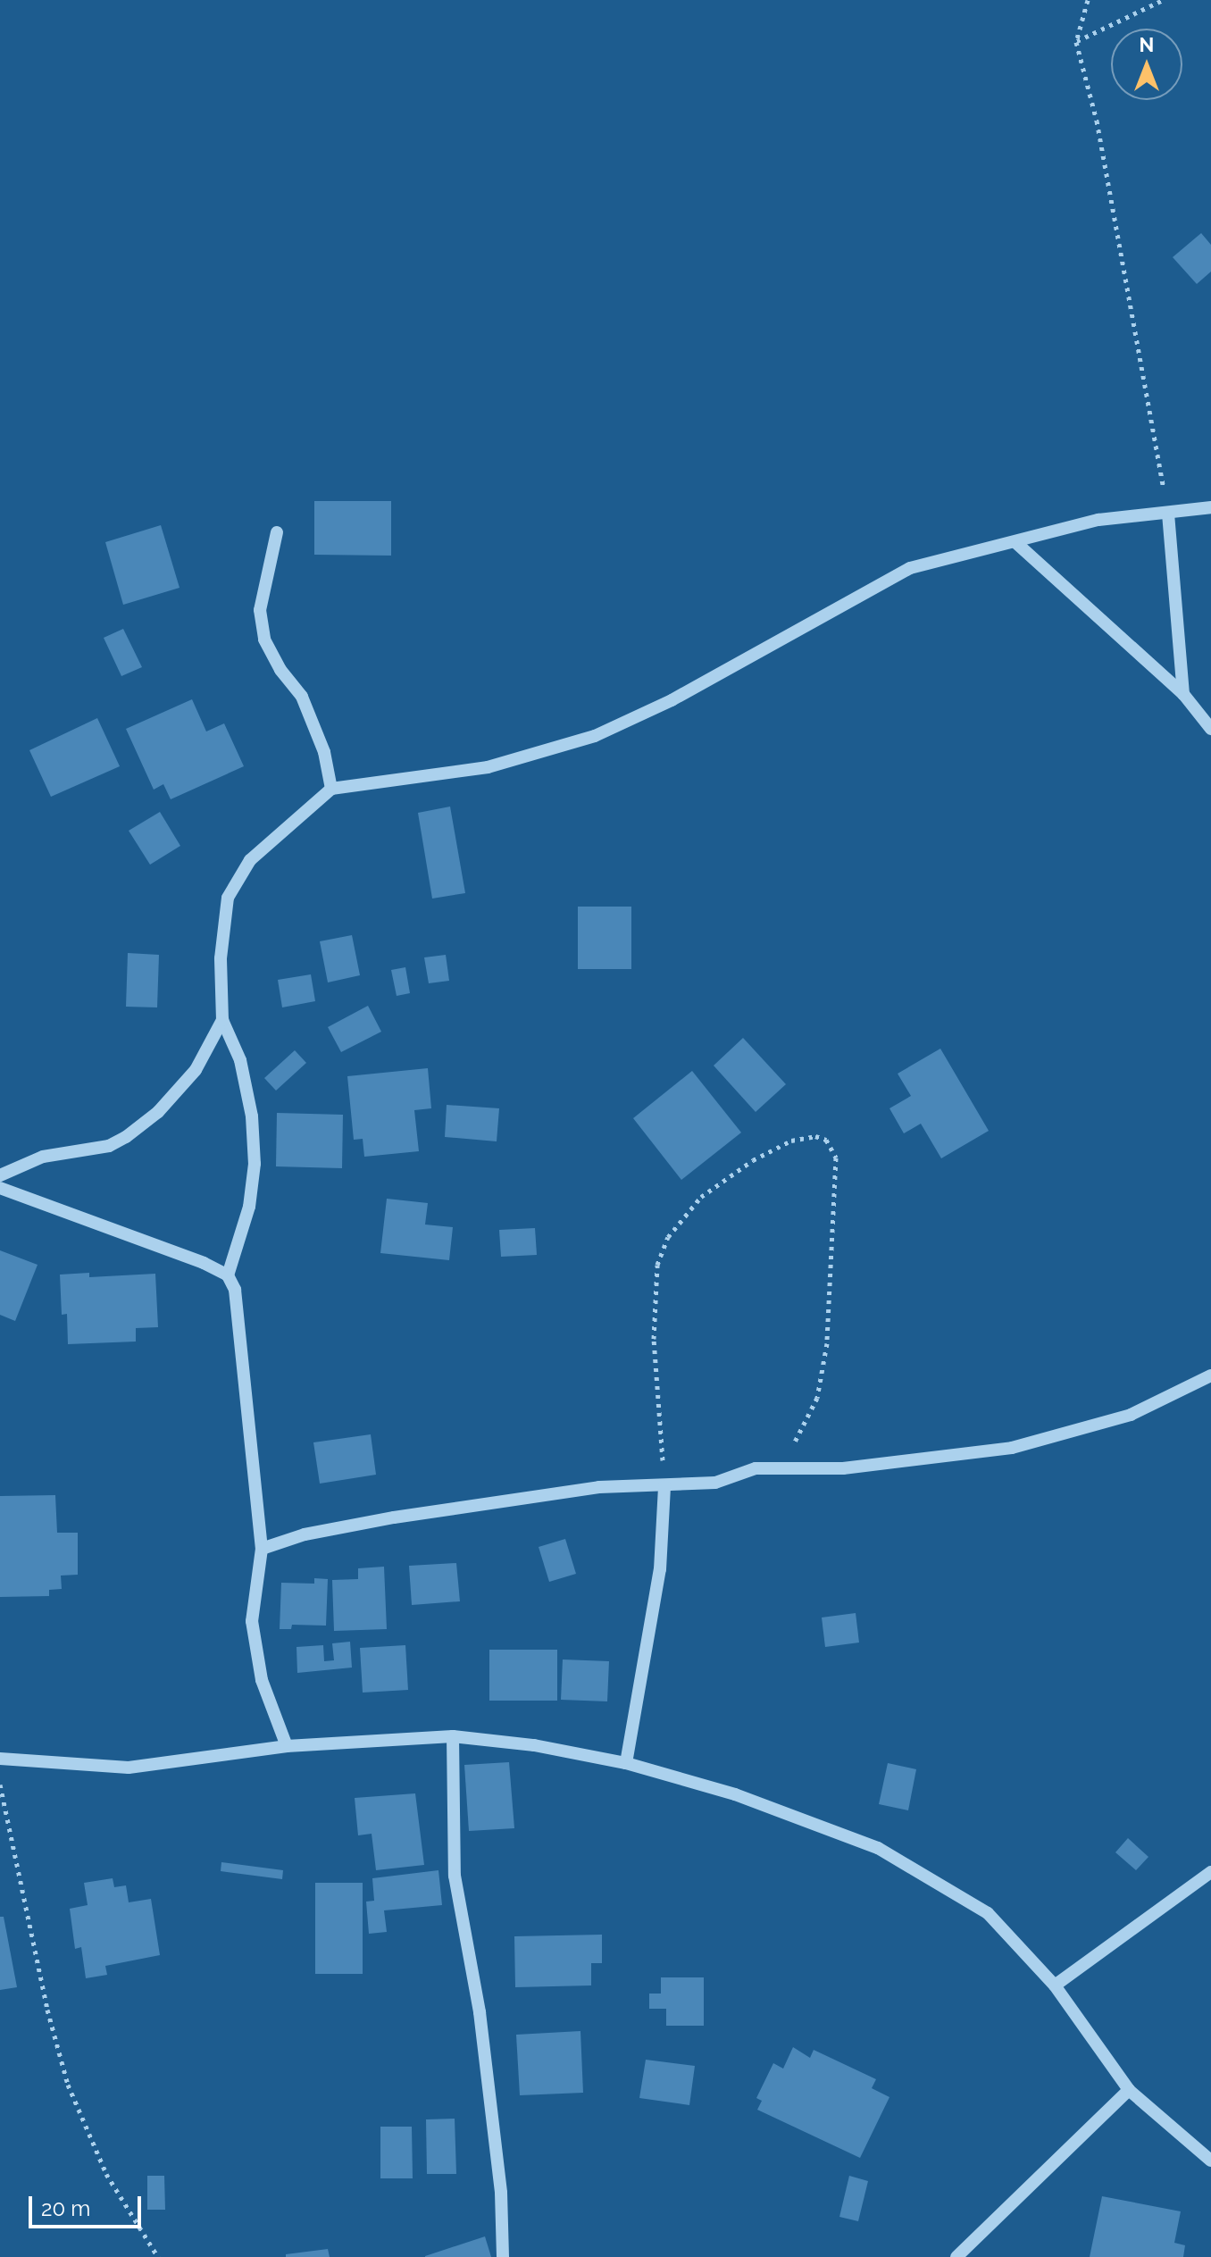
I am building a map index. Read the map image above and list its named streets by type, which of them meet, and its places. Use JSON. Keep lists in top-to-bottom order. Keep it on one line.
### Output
{"scale_bar":"20 m","north":"top"}
